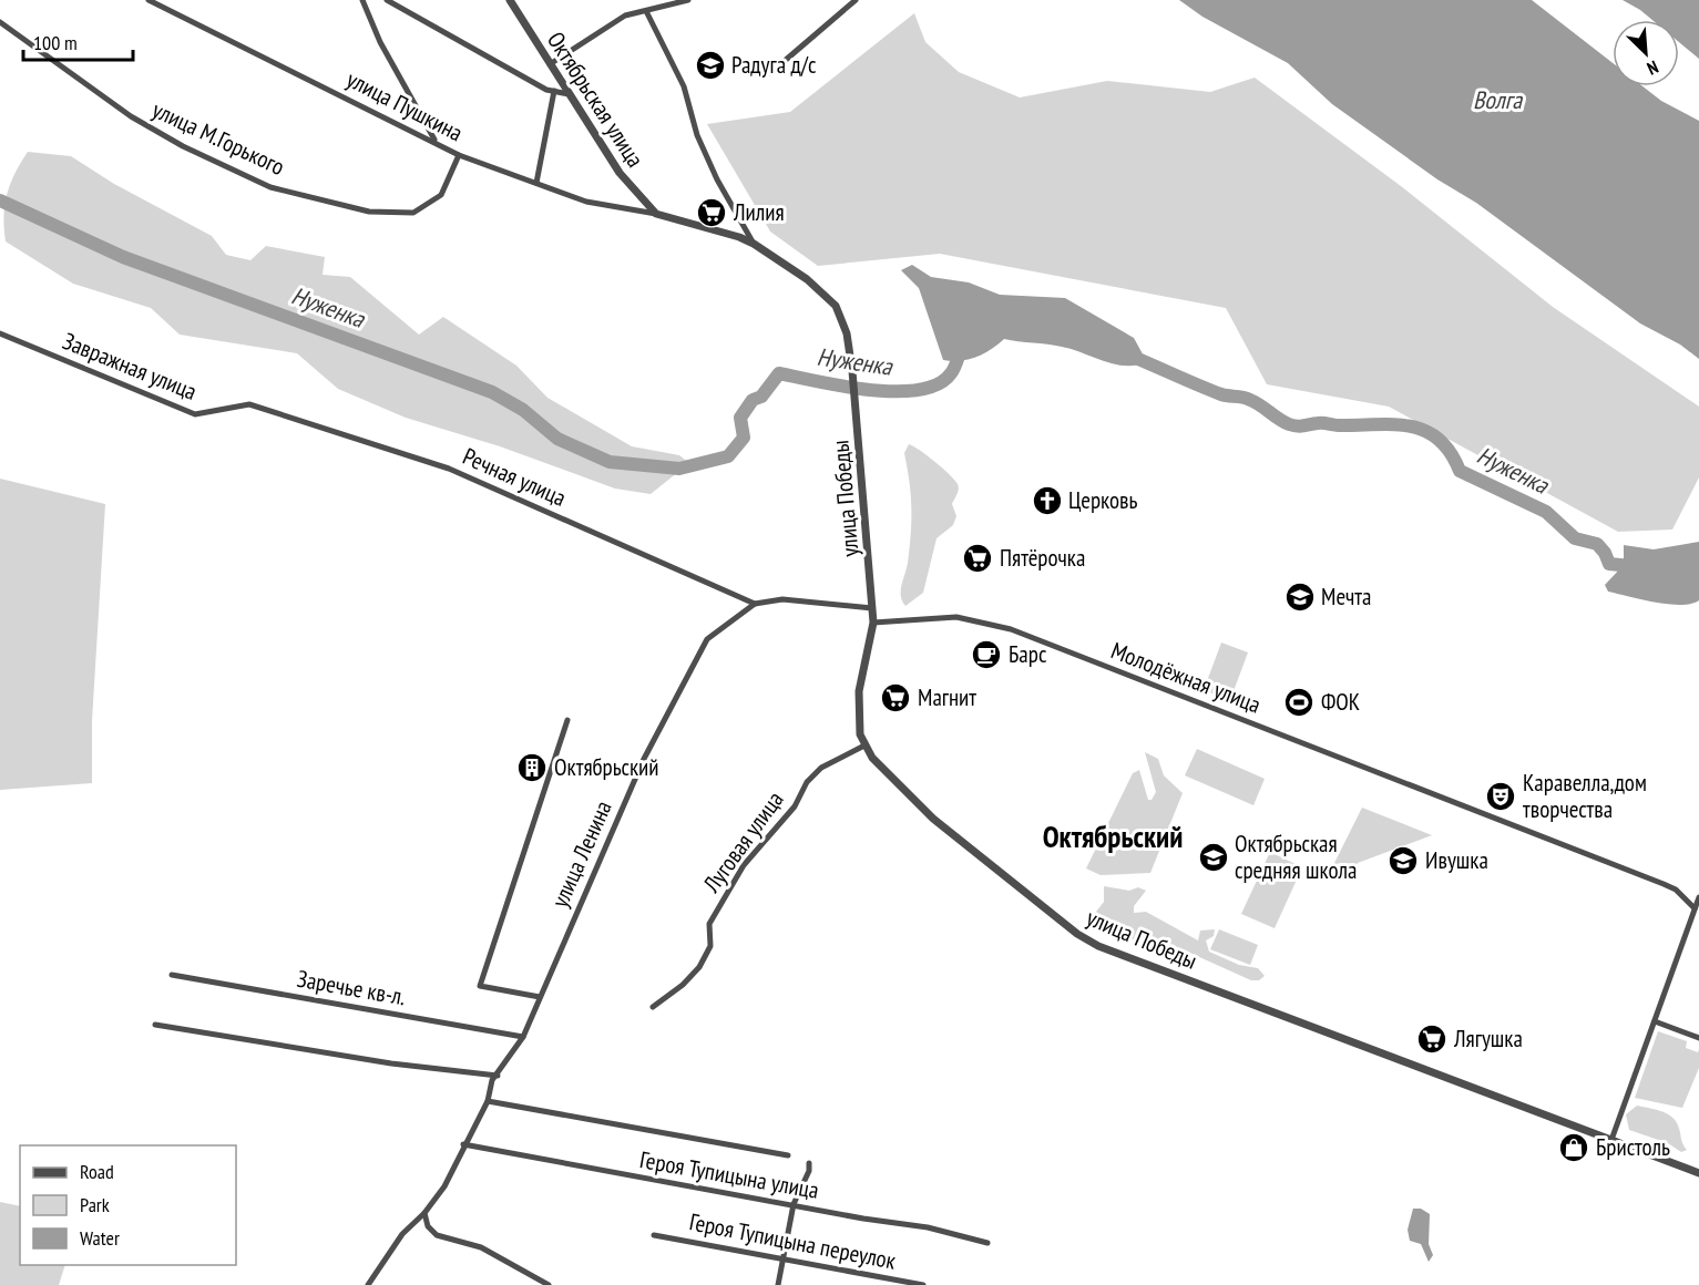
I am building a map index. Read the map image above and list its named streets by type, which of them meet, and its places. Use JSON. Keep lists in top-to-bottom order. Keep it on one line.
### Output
{"streets":{"street":["Октябрьская улица","улица Пушкина","улица М.Горького","Завражная улица","Речная улица","улица Победы","Молодёжная улица","Луговая улица","улица Ленина","Заречье кв-л.","Героя Тупицына улица","Героя Тупицына переулок"]},"crossings":[["Октябрьская улица","улица Пушкина"],["Октябрьская улица","улица Победы"],["улица Пушкина","улица М.Горького"],["улица Пушкина","улица Победы"],["Завражная улица","Речная улица"],["Речная улица","улица Ленина"],["улица Победы","Молодёжная улица"],["улица Победы","Луговая улица"],["улица Ленина","Заречье кв-л."],["улица Ленина","Героя Тупицына улица"]],"districts":["Октябрьский"],"water":["Волга","Нуженка"],"places":{"school or university":["Радуга д/с","Мечта","Октябрьская средняя школа","Ивушка"],"supermarket":["Лилия","Пятёрочка","Магнит","Лягушка"],"church":["Церковь"],"cafe":["Барс"],"sports":["ФОК"],"building":["Октябрьский"],"theatre":["Каравелла,дом творчества"],"shop":["Бристоль"]},"legend":["Road","Park","Water"],"scale_bar":"100 m","north":"bottom right"}
